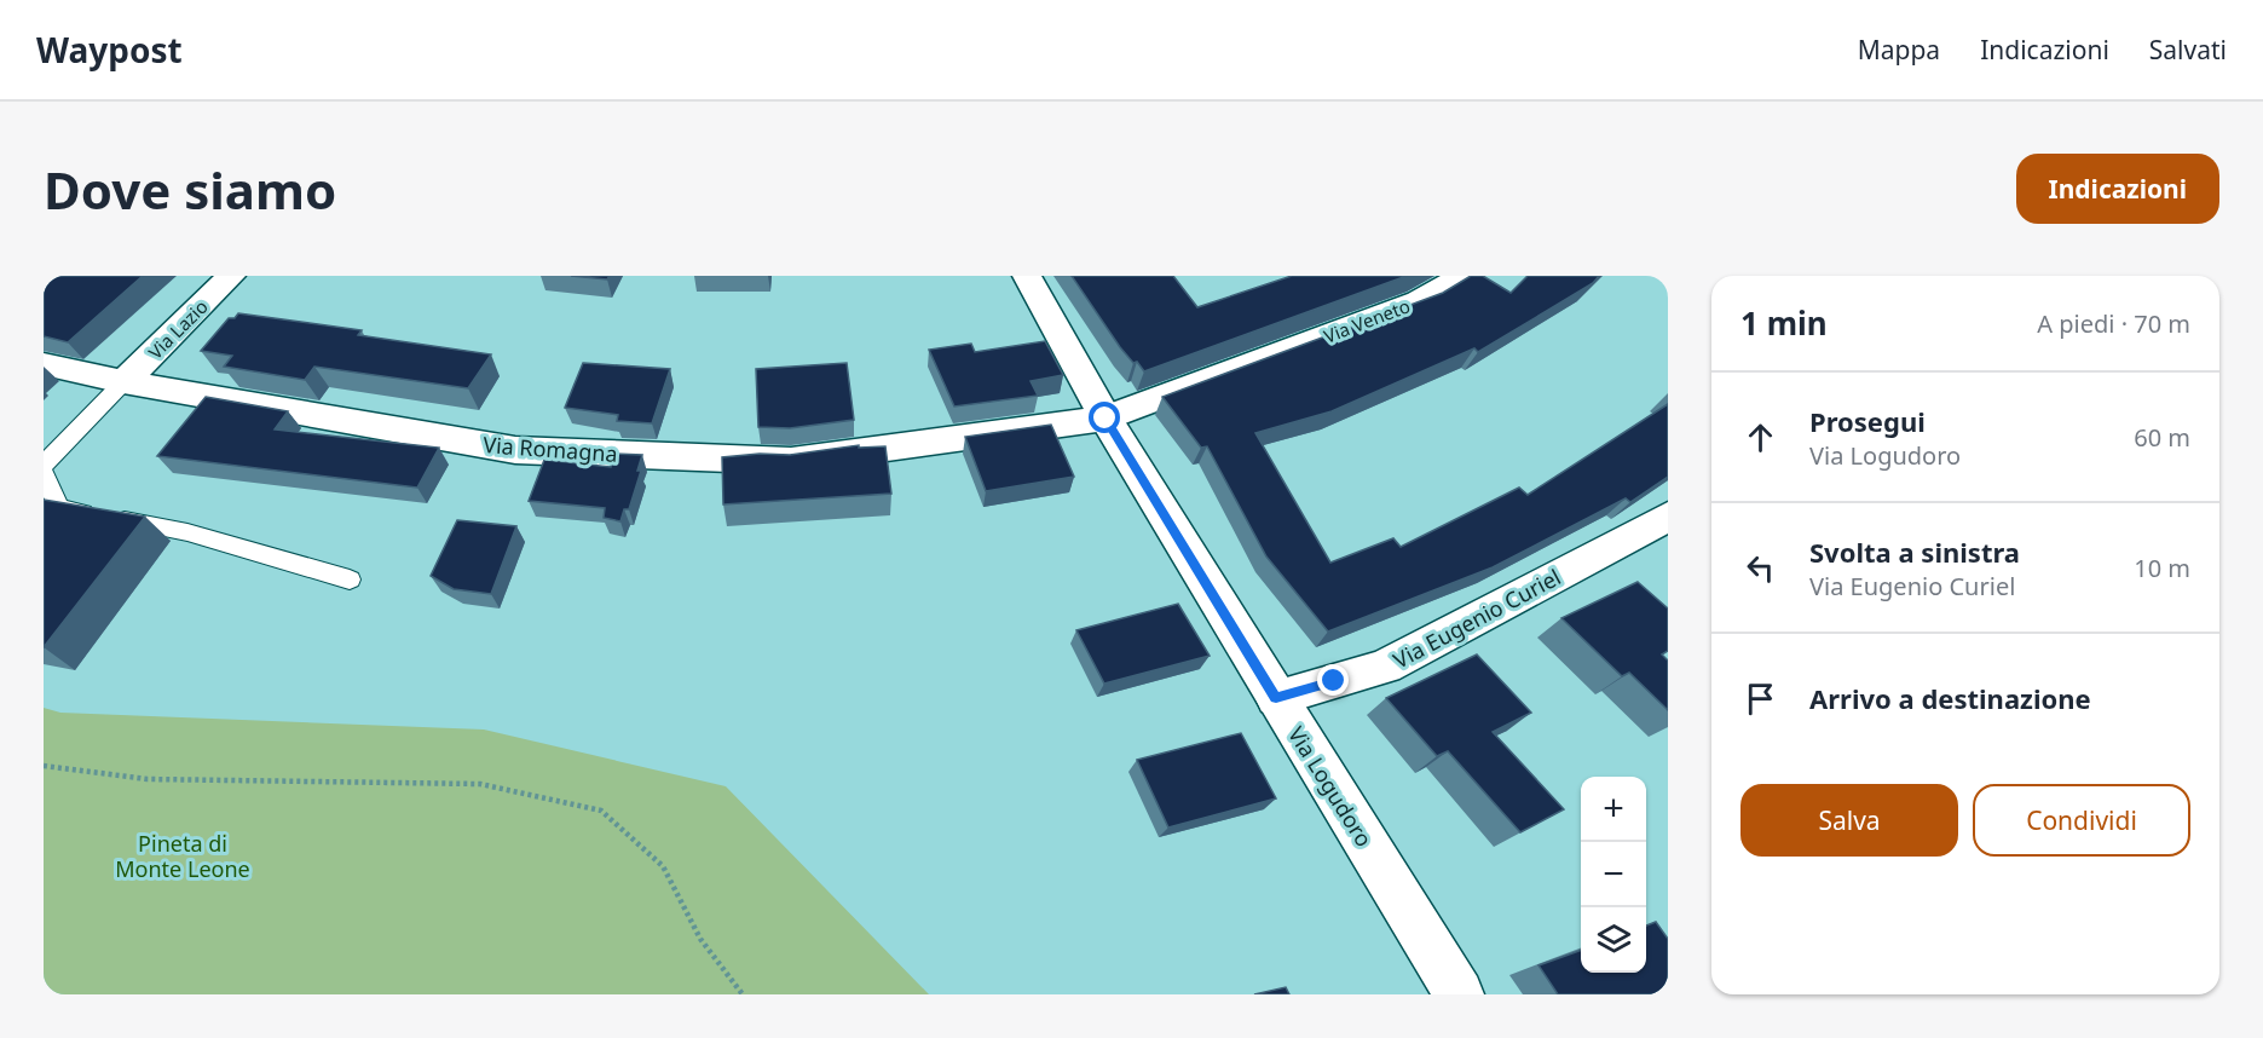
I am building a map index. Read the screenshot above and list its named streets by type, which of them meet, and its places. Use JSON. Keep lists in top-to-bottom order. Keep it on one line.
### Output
{"streets":{"street":["Via Veneto","Via Lazio","Via Romagna","Via Eugenio Curiel","Via Logudoro"]},"crossings":[["Via Veneto","Via Romagna"],["Via Veneto","Via Logudoro"],["Via Lazio","Via Romagna"],["Via Romagna","Via Logudoro"],["Via Eugenio Curiel","Via Logudoro"]],"parks":["Pineta di Monte Leone"],"page":{"header":"Waypost","nav":["Mappa","Indicazioni","Salvati"],"buttons":["Indicazioni",["Salva","Condividi"]],"title":"Dove siamo","heading":["1 min","A piedi · 70 m"],"list":[["Prosegui","Via Logudoro","60 m"],["Svolta a sinistra","Via Eugenio Curiel","10 m"],"Arrivo a destinazione"],"map_buttons":["+","−"]}}
